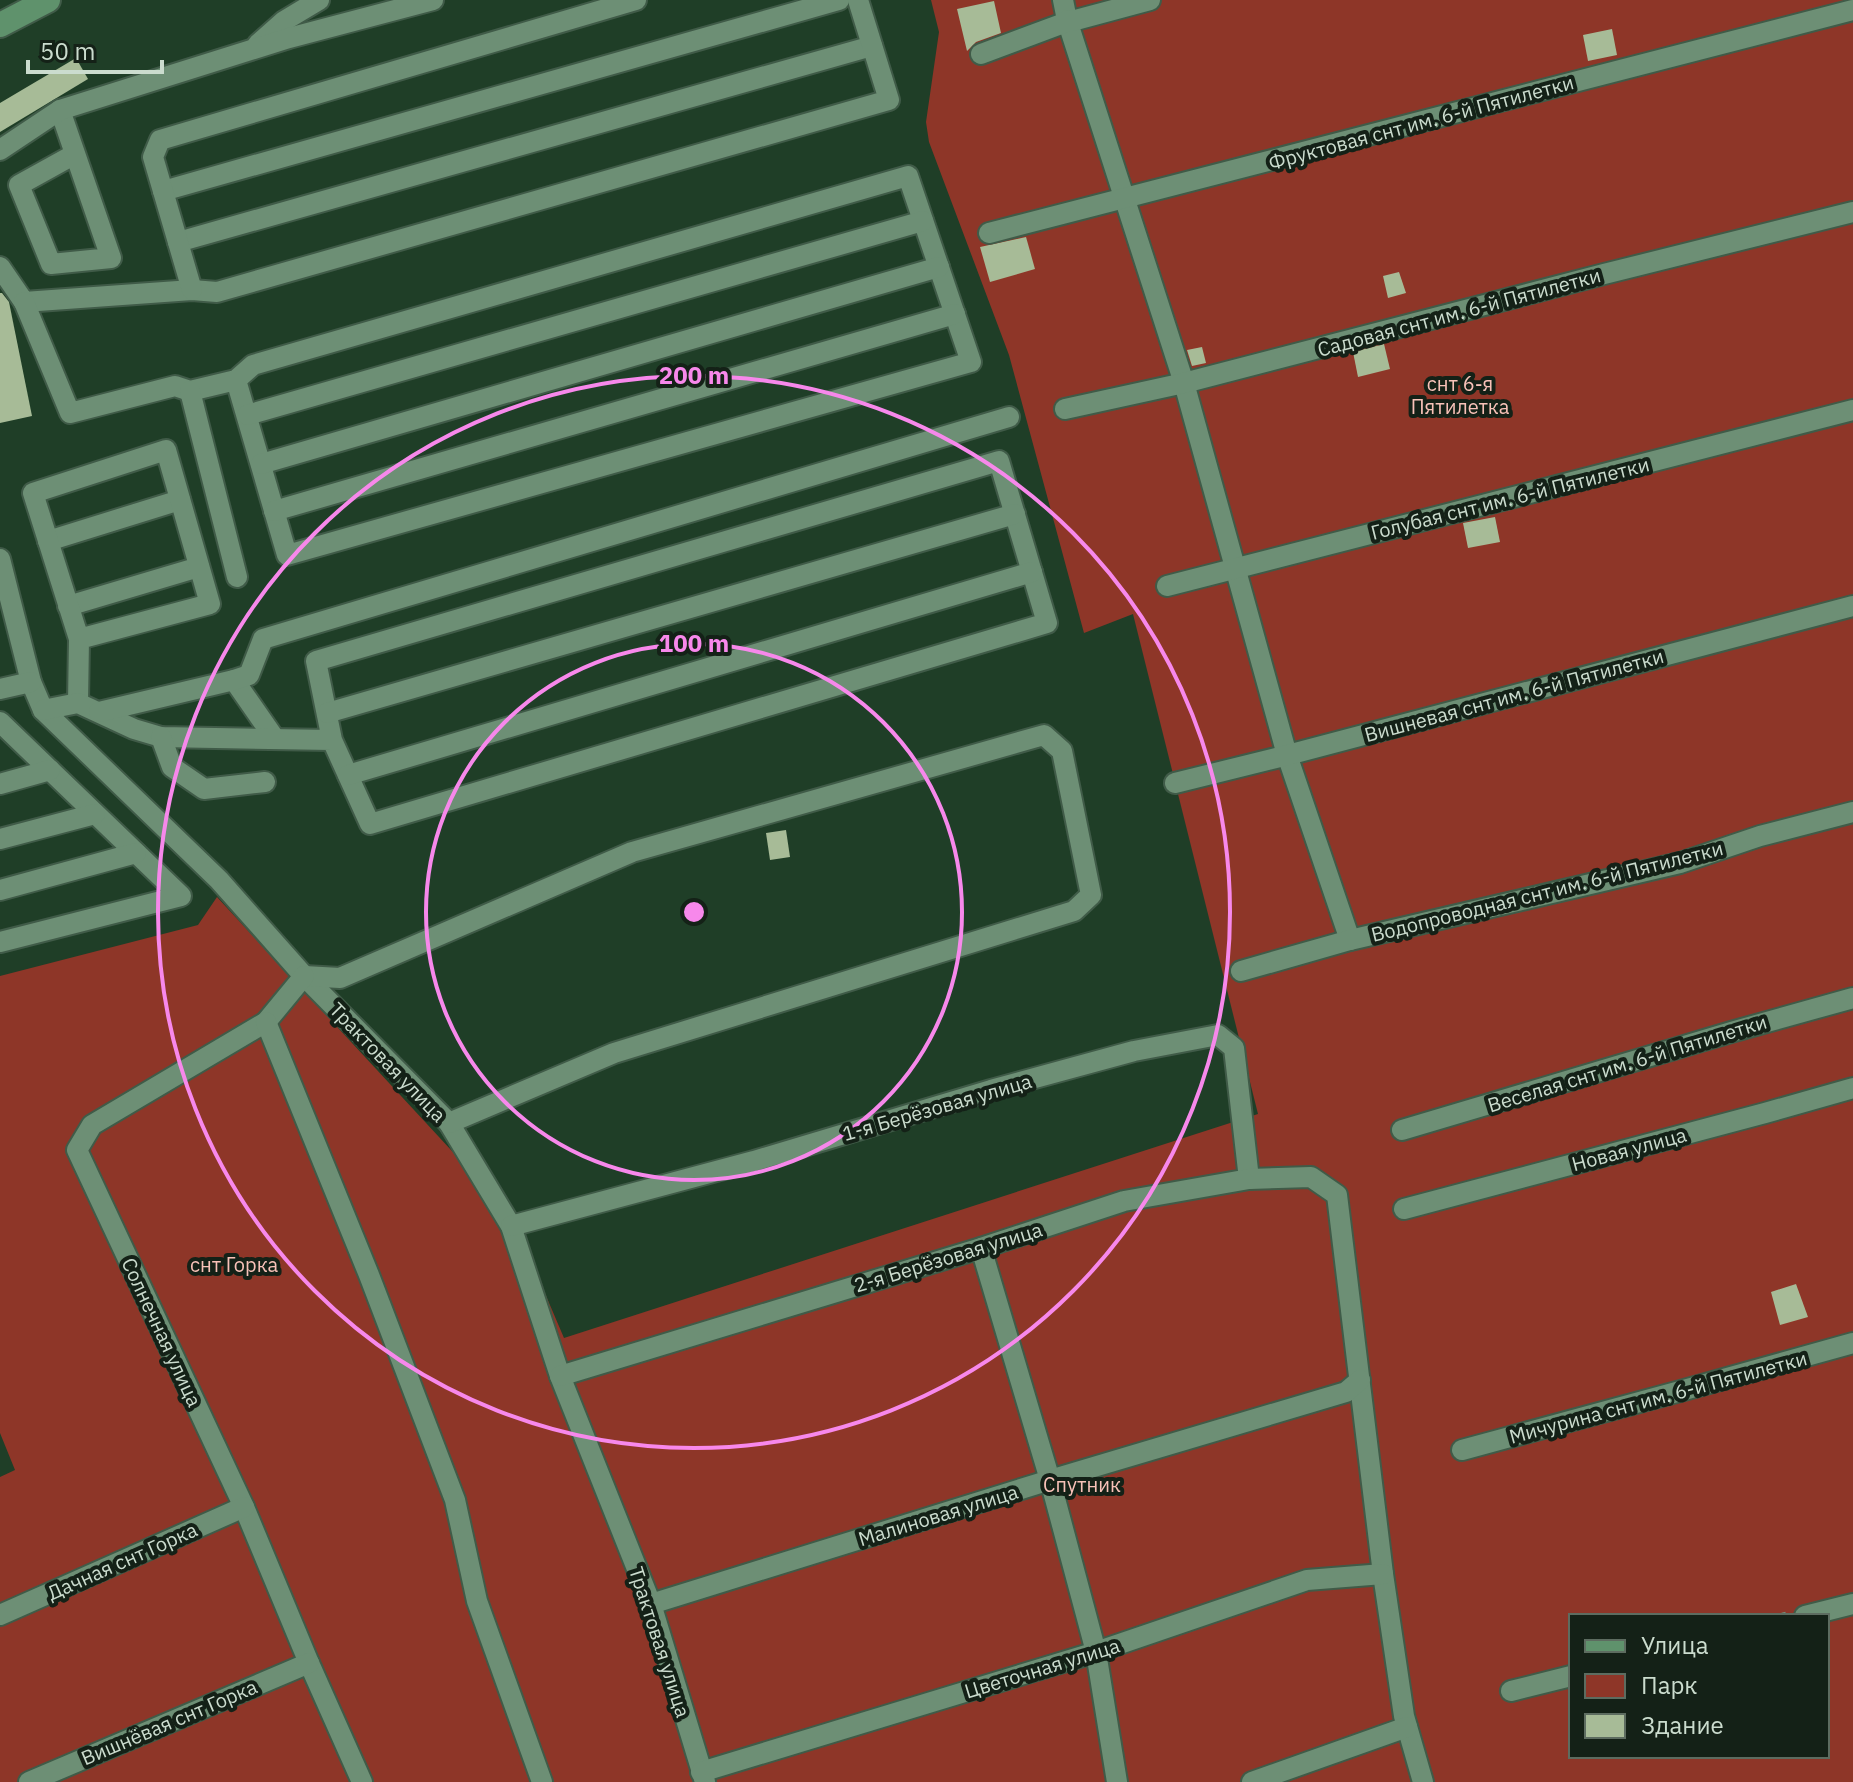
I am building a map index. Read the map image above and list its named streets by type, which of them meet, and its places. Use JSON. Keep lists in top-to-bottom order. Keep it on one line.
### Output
{"streets":{"street":["Фруктовая снт им. 6-й Пятилетки","Садовая снт им. 6-й Пятилетки","Голубая снт им. 6-й Пятилетки","Вишневая снт им. 6-й Пятилетки","Водопроводная снт им. 6-й Пятилетки","Трактовая улица","Веселая снт им. 6-й Пятилетки","1-я Берёзовая улица","Новая улица","2-я Берёзовая улица","Солнечная улица","Мичурина снт им. 6-й Пятилетки","Малиновая улица","Дачная снт Горка","Цветочная улица","Вишнёвая снт Горка"]},"crossings":[["Трактовая улица","1-я Берёзовая улица"],["Трактовая улица","2-я Берёзовая улица"],["Трактовая улица","Солнечная улица"],["Трактовая улица","Малиновая улица"],["Трактовая улица","Цветочная улица"],["1-я Берёзовая улица","2-я Берёзовая улица"],["2-я Берёзовая улица","Малиновая улица"],["Солнечная улица","Дачная снт Горка"],["Солнечная улица","Вишнёвая снт Горка"]],"parks":["снт 6-я Пятилетка","снт Горка","Спутник"],"legend":["Улица","Парк","Здание"],"scale_bar":"50 m","rings":["200 m","100 m"]}
